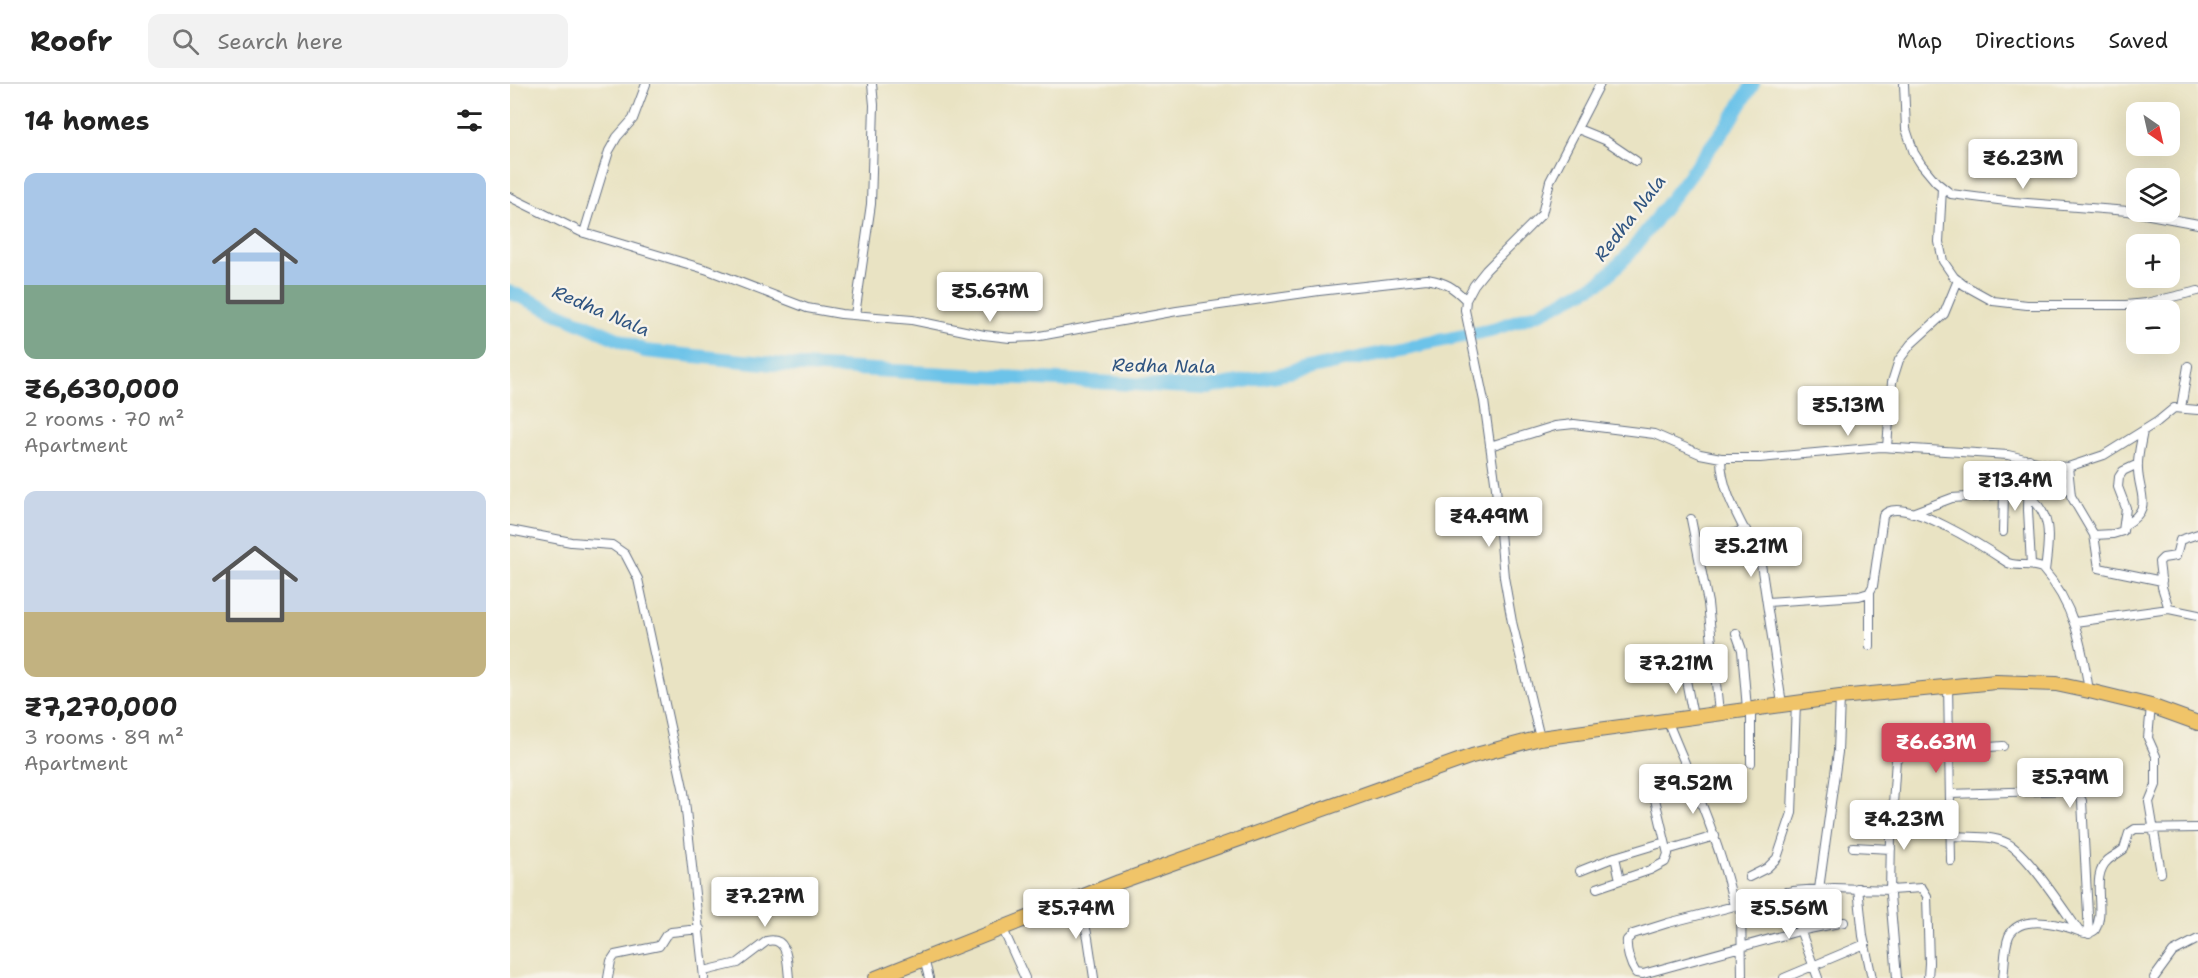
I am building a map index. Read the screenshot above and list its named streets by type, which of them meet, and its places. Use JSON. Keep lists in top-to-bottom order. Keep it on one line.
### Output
{"water":["Redha Nala"],"north":"bottom right","page":{"header":"Roofr","search":"Search here","nav":["Map","Directions","Saved"],"heading":"14 homes","map_buttons":["+","−"],"price":["₹6.23M","₹5.67M","₹5.13M","₹13.4M","₹4.49M","₹5.21M","₹7.21M","₹6.63M","₹5.79M","₹9.52M","₹4.23M","₹7.27M","₹5.74M","₹5.56M"],"list":[{"name":"₹6,630,000","note":"2 rooms · 70 m² · Apartment"},{"name":"₹7,270,000","note":"3 rooms · 89 m² · Apartment"}]}}
